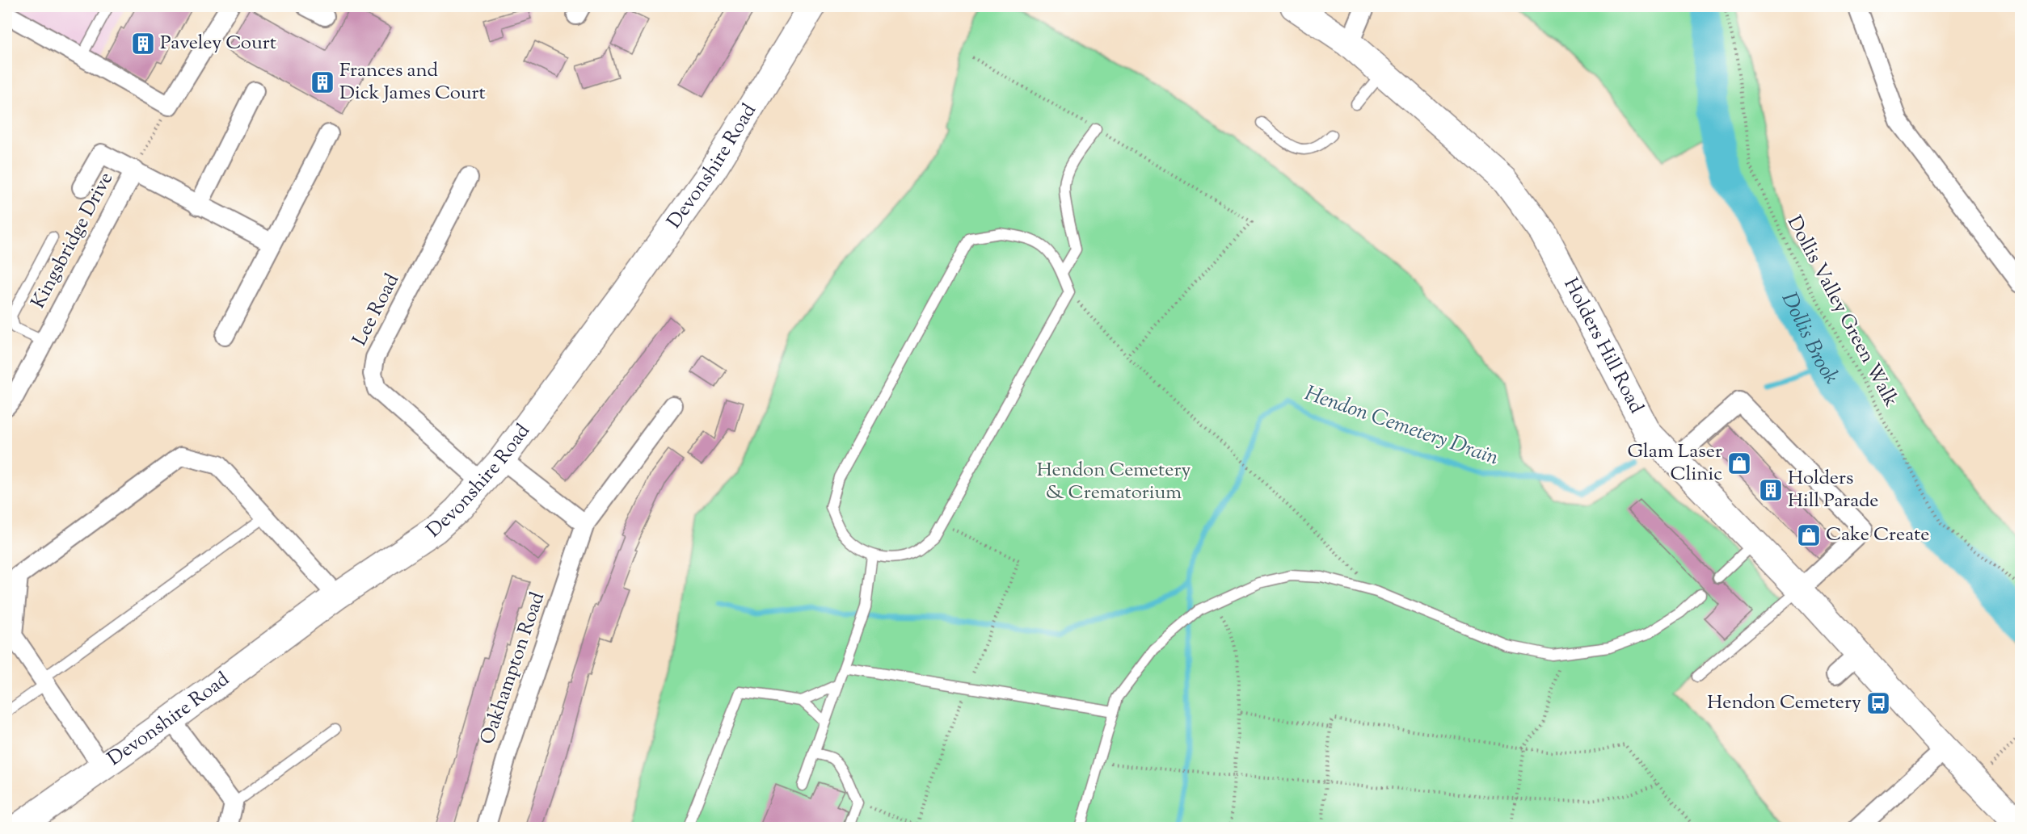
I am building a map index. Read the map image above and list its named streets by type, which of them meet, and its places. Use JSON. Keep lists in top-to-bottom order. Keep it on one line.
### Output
{"streets":{"street":["Devonshire Road","Kingsbridge Drive","Lee Road","Holders Hill Road","Oakhampton Road"],"path":["Dollis Valley Green Walk"]},"crossings":[["Devonshire Road","Lee Road"]],"water":["Dollis Brook","Hendon Cemetery Drain"],"parks":["Hendon Cemetery & Crematorium"],"places":{"building":["Paveley Court","Frances and Dick James Court","Holders Hill Parade"],"shop":["Glam Laser Clinic","Cake Create"],"bus stop":["Hendon Cemetery"]}}
